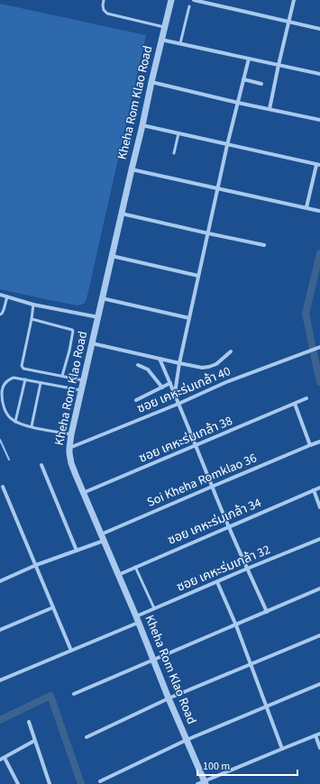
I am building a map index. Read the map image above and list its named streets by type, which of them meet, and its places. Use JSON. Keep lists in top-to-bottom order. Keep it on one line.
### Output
{"streets":{"street":["Kheha Rom Klao Road","ซอย เคหะร่มเกล้า 40","ซอย เคหะร่มเกล้า 38","Soi Kheha Romklao 36","ซอย เคหะร่มเกล้า 34","ซอย เคหะร่มเกล้า 32"]},"crossings":[["Kheha Rom Klao Road","ซอย เคหะร่มเกล้า 40"],["Kheha Rom Klao Road","ซอย เคหะร่มเกล้า 38"],["Kheha Rom Klao Road","Soi Kheha Romklao 36"],["Kheha Rom Klao Road","ซอย เคหะร่มเกล้า 34"],["Kheha Rom Klao Road","ซอย เคหะร่มเกล้า 32"]],"scale_bar":"100 m"}
